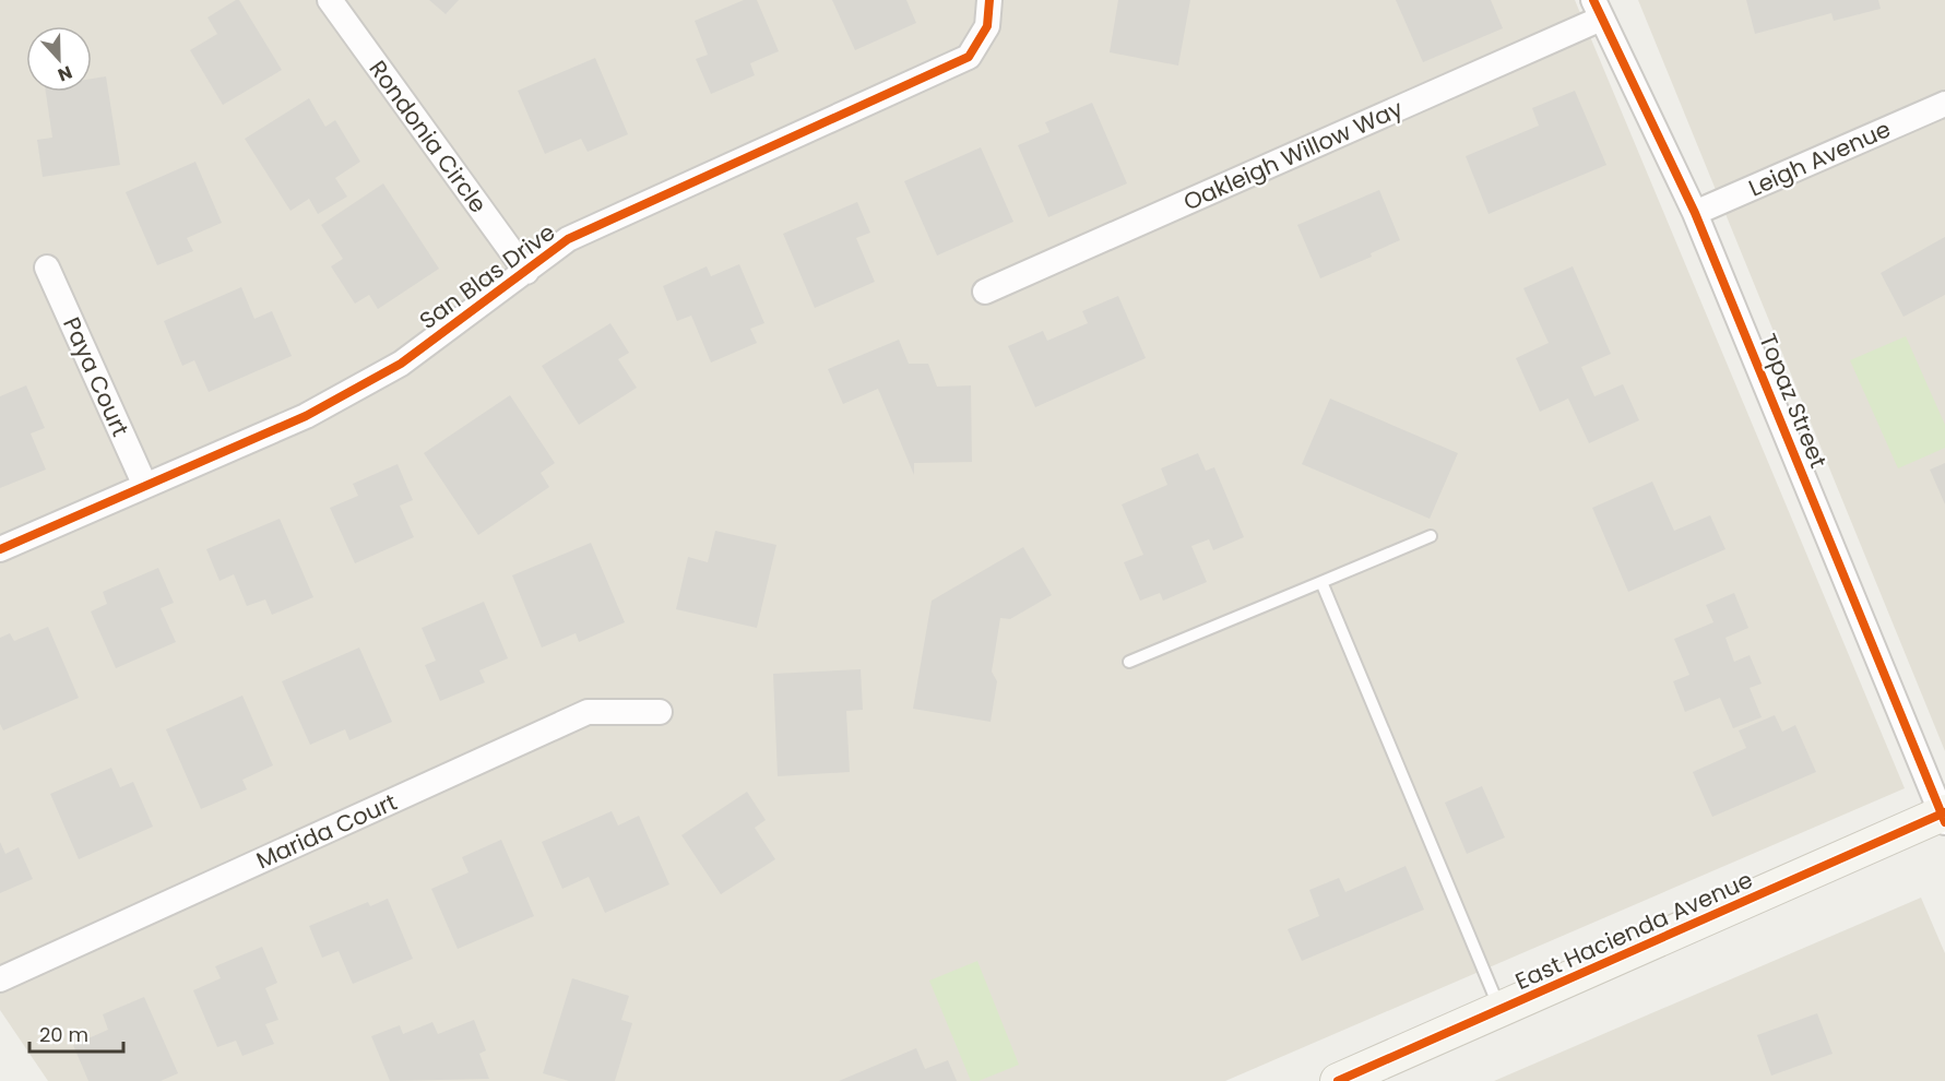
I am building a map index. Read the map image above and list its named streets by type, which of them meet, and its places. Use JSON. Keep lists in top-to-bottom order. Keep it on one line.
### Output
{"streets":{"main road":["East Hacienda Avenue"],"street":["Rondonia Circle","Oakleigh Willow Way","Leigh Avenue","San Blas Drive","Paya Court","Topaz Street","Marida Court"]},"crossings":[["Rondonia Circle","San Blas Drive"],["Oakleigh Willow Way","Topaz Street"],["Leigh Avenue","Topaz Street"],["San Blas Drive","Paya Court"],["Topaz Street","East Hacienda Avenue"]],"scale_bar":"20 m","north":"bottom"}
